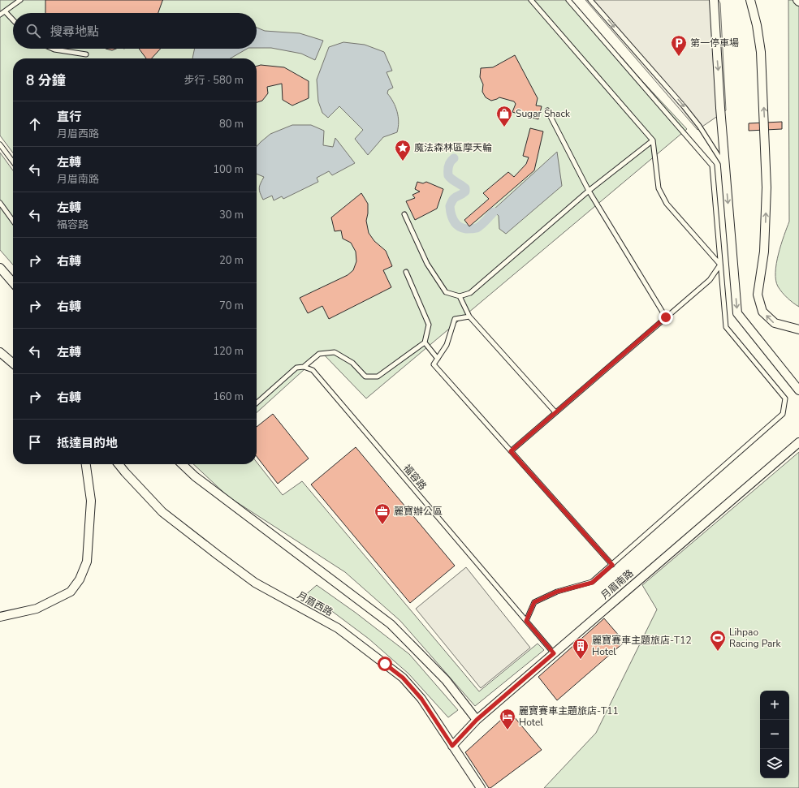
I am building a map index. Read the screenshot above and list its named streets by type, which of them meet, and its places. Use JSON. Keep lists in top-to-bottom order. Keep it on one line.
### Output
{"streets":{"street":["月眉南路","月眉西路"],"lane":["福容路"]},"crossings":[["福容路","月眉南路"],["月眉南路","月眉西路"]],"places":{"parking":["第一停車場"],"shop":["Sugar Shack"],"place":["魔法森林區摩天輪"],"office":["麗寶辦公區"],"sports":["Lihpao Racing Park"],"building":["麗寶賽車主題旅店-T12 Hotel"],"hotel":["麗寶賽車主題旅店-T11 Hotel"]},"page":{"search":"搜尋地點","heading":["8 分鐘","步行 · 580 m"],"list":[["直行","月眉西路","80 m"],["左轉","月眉南路","100 m"],["左轉","福容路","30 m"],["右轉","20 m"],["右轉","70 m"],["左轉","120 m"],["右轉","160 m"],"抵達目的地"],"map_buttons":["+","−"]}}
